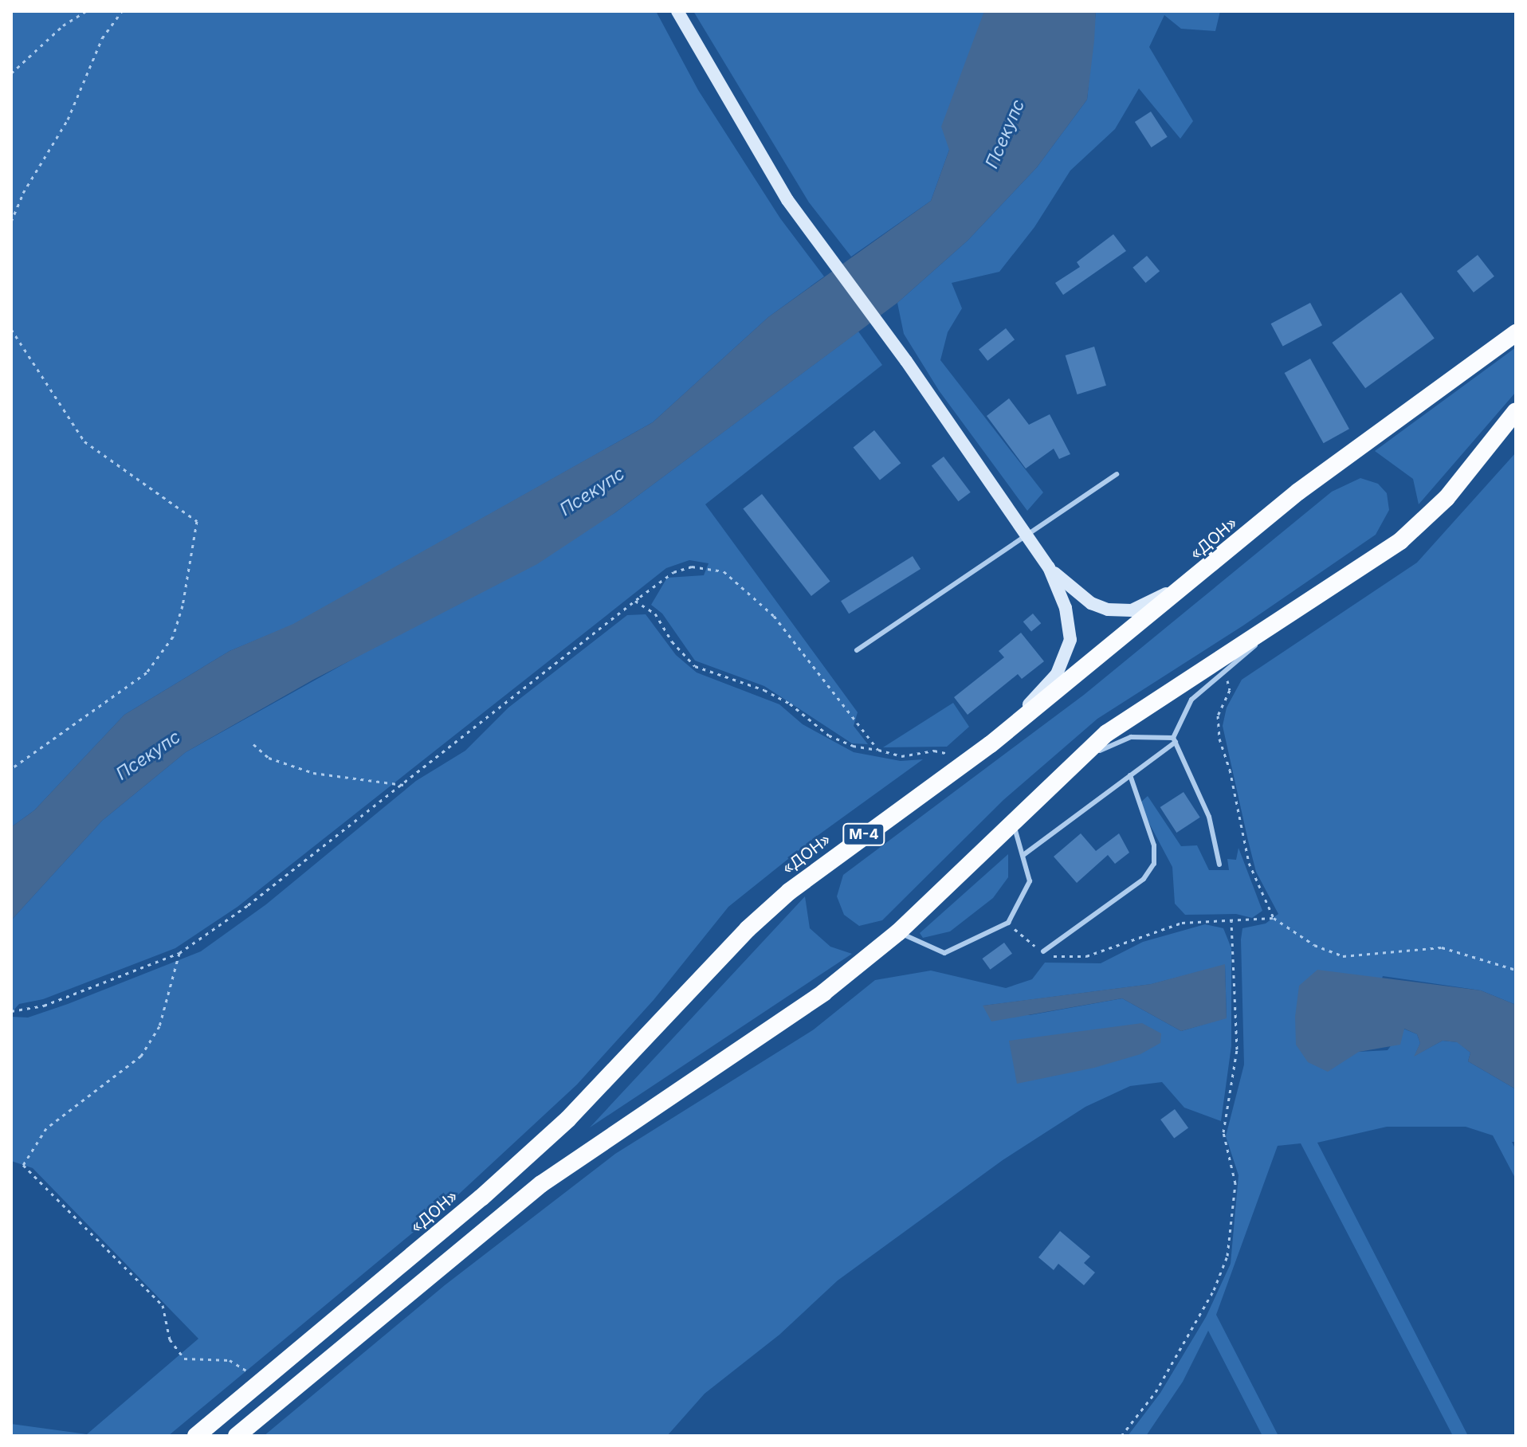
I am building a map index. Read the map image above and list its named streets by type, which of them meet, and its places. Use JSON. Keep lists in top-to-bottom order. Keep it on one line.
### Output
{"streets":{"highway":["«ДОН»","М-4"]},"crossings":[["«ДОН»","М-4"]],"water":["Псекупс"]}
